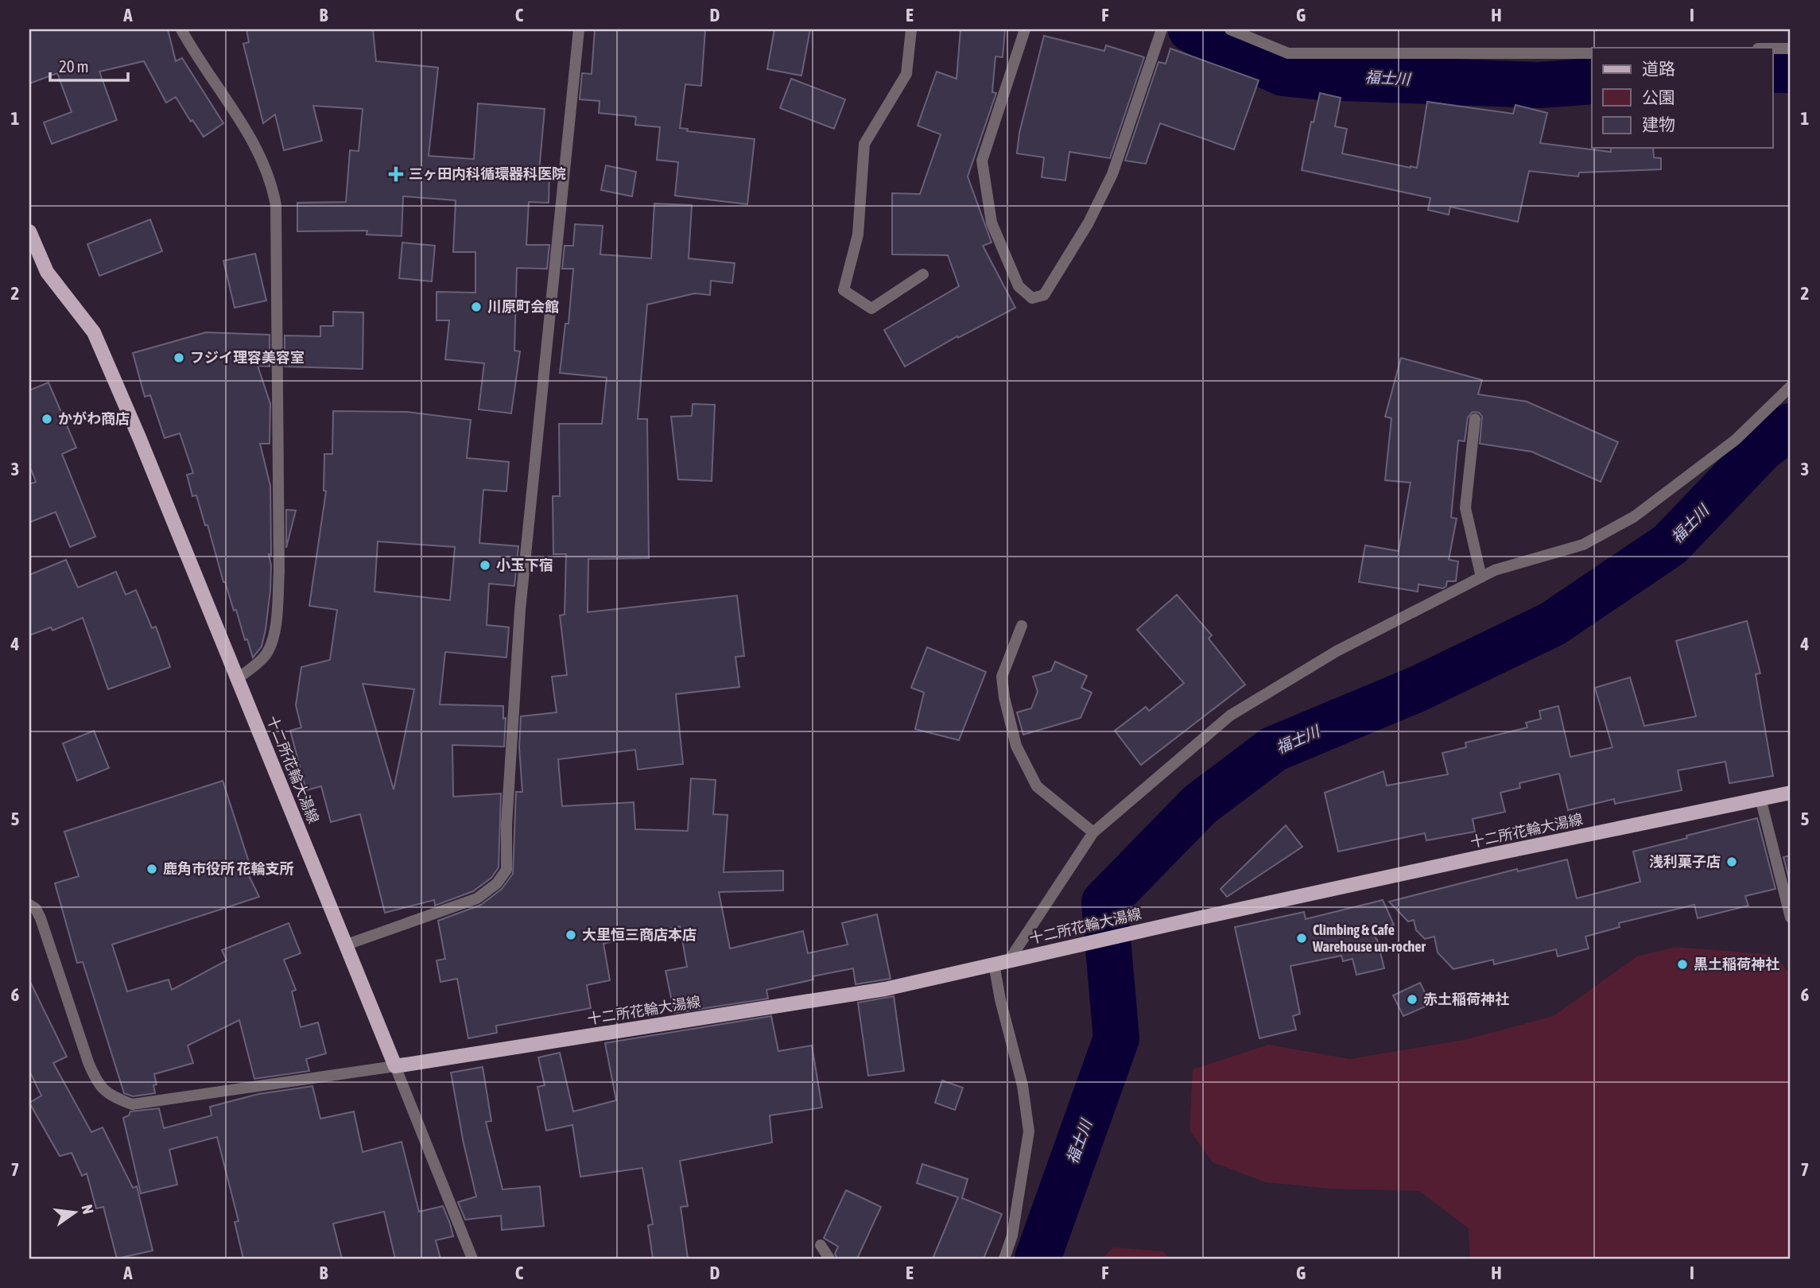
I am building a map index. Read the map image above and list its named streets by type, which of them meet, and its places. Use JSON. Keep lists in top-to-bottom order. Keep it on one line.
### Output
{"streets":{"main road":["十二所花輪大湯線"]},"water":["福士川"],"places":{"health":["三ヶ田内科循環器科医院"],"other":["川原町会館","フジイ理容美容室","かがわ商店","小玉下宿","浅利菓子店","鹿角市役所 花輪支所","大里恒三商店本店","Climbing & Cafe Warehouse un-rocher","黒土稲荷神社","赤土稲荷神社"]},"legend":["道路","公園","建物"],"scale_bar":"20 m","north":"right","grid":{"columns":["A","B","C","D","E","F","G","H","I"],"rows":["1","2","3","4","5","6","7"]}}
